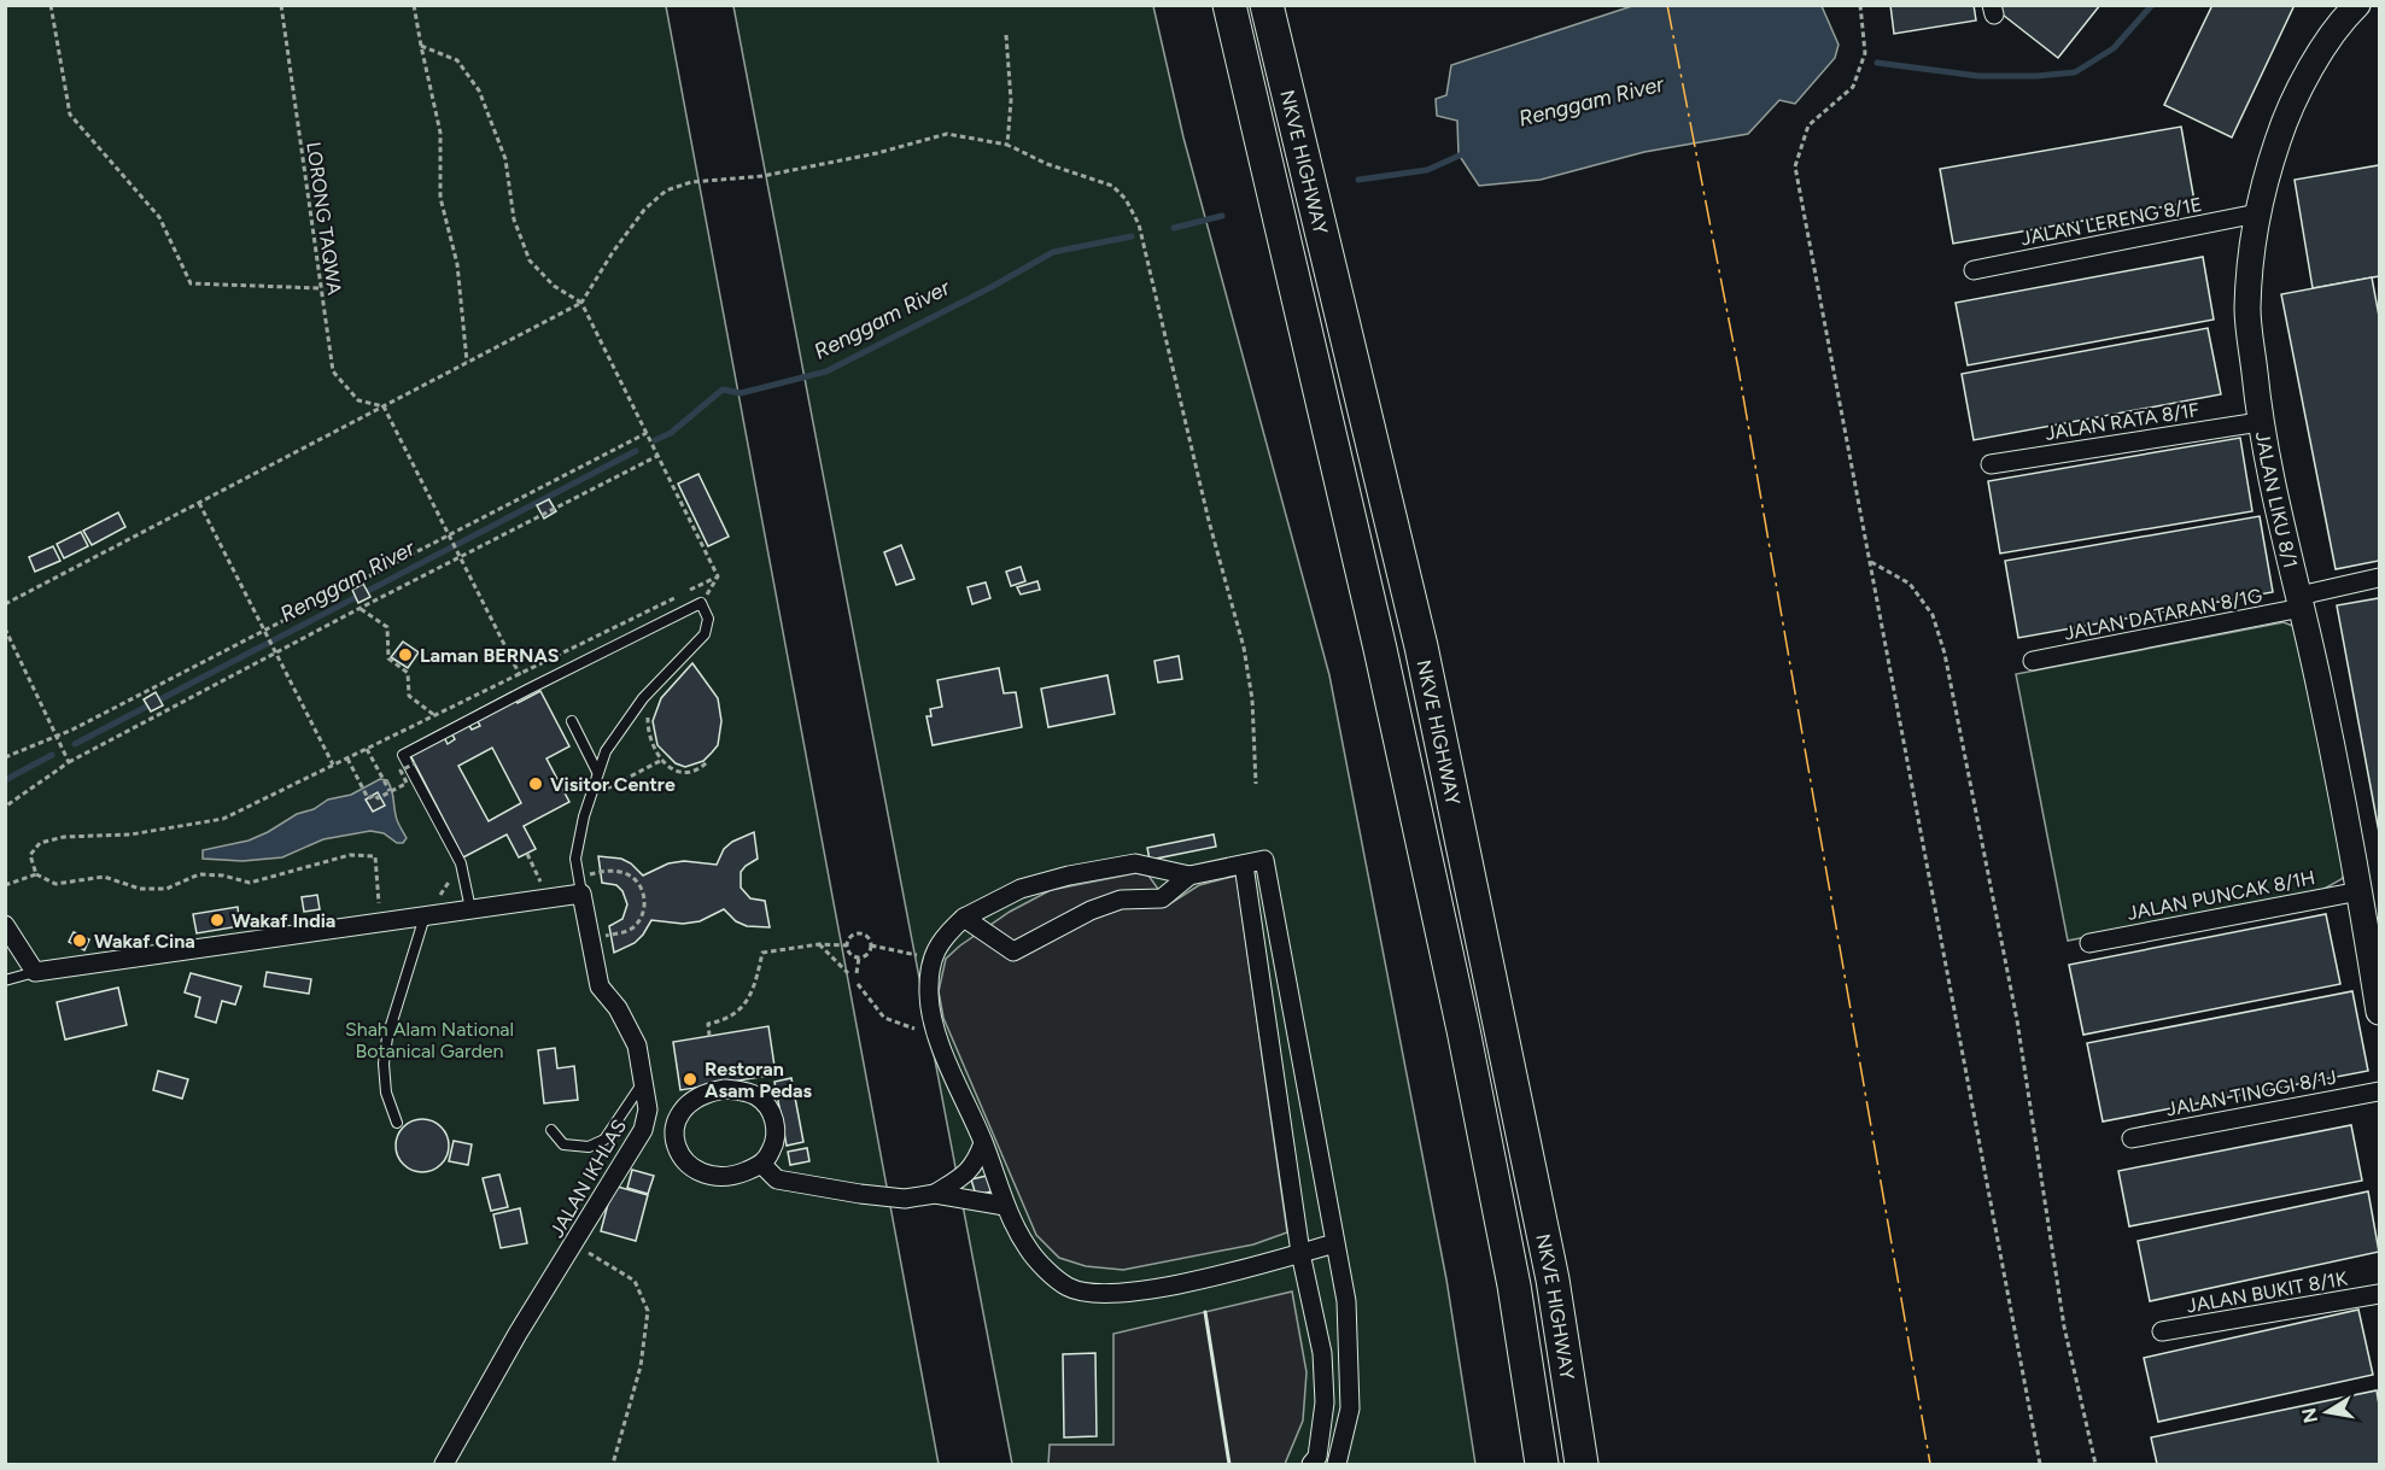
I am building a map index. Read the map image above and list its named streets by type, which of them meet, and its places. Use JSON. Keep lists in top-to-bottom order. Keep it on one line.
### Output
{"streets":{"highway":["NKVE HIGHWAY"],"street":["JALAN LERENG 8/1E","JALAN RATA 8/1F","JALAN LIKU 8/1","JALAN DATARAN 8/1G","JALAN PUNCAK 8/1H","JALAN TINGGI 8/1J","JALAN IKHLAS","JALAN BUKIT 8/1K"],"path":["LORONG TAQWA"]},"crossings":[["JALAN LERENG 8/1E","JALAN LIKU 8/1"],["JALAN RATA 8/1F","JALAN LIKU 8/1"],["JALAN LIKU 8/1","JALAN DATARAN 8/1G"],["JALAN LIKU 8/1","JALAN PUNCAK 8/1H"]],"water":["Renggam River"],"parks":["Shah Alam National Botanical Garden"],"places":["Laman BERNAS","Visitor Centre","Wakaf India","Wakaf Cina","Restoran Asam Pedas"],"north":"left"}
